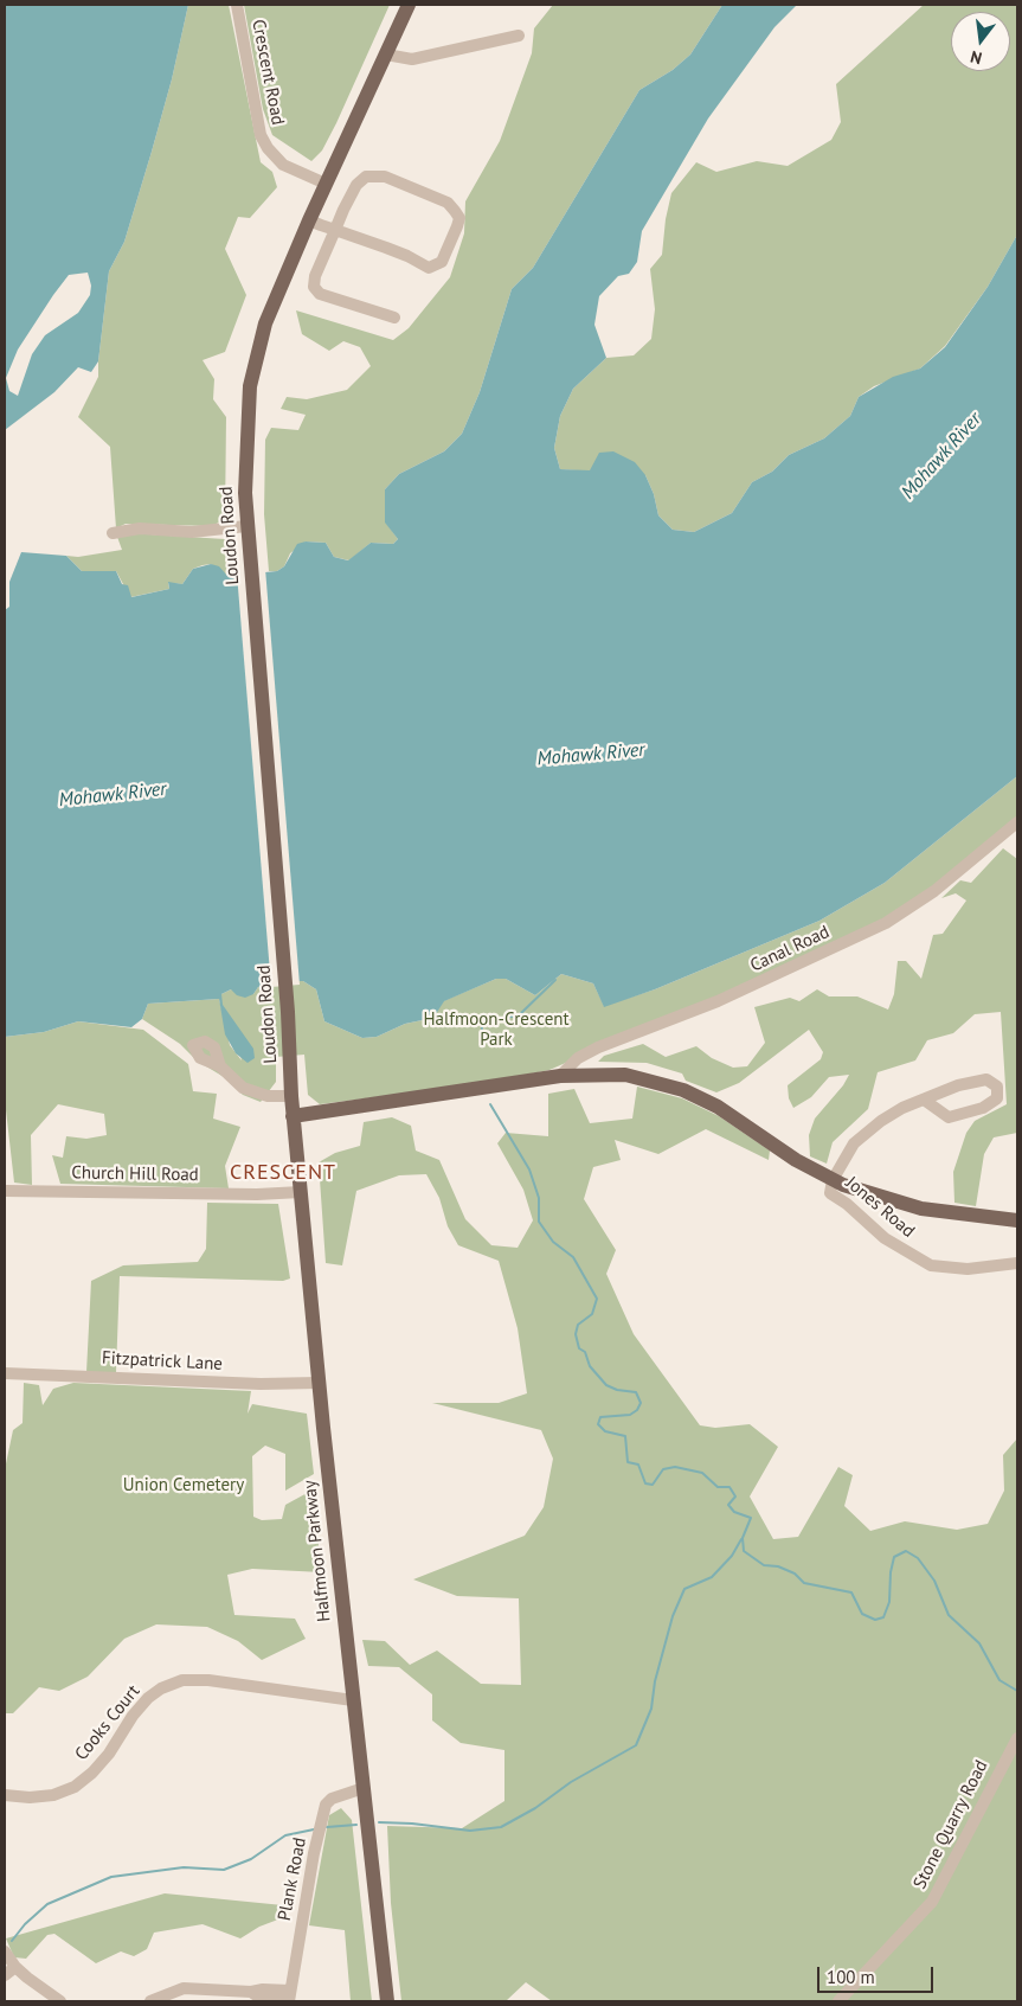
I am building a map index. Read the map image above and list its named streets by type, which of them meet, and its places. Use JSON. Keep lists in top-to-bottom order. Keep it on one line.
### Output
{"streets":{"main road":["Loudon Road","Halfmoon Parkway"],"street":["Crescent Road","Canal Road","Church Hill Road","Jones Road","Fitzpatrick Lane","Cooks Court","Stone Quarry Road","Plank Road"]},"crossings":[["Crescent Road","Loudon Road"],["Loudon Road","Halfmoon Parkway"],["Church Hill Road","Halfmoon Parkway"],["Fitzpatrick Lane","Halfmoon Parkway"],["Halfmoon Parkway","Cooks Court"],["Halfmoon Parkway","Plank Road"]],"districts":["CRESCENT"],"water":["Mohawk River"],"parks":["Halfmoon-Crescent Park","Union Cemetery"],"scale_bar":"100 m","north":"bottom"}
